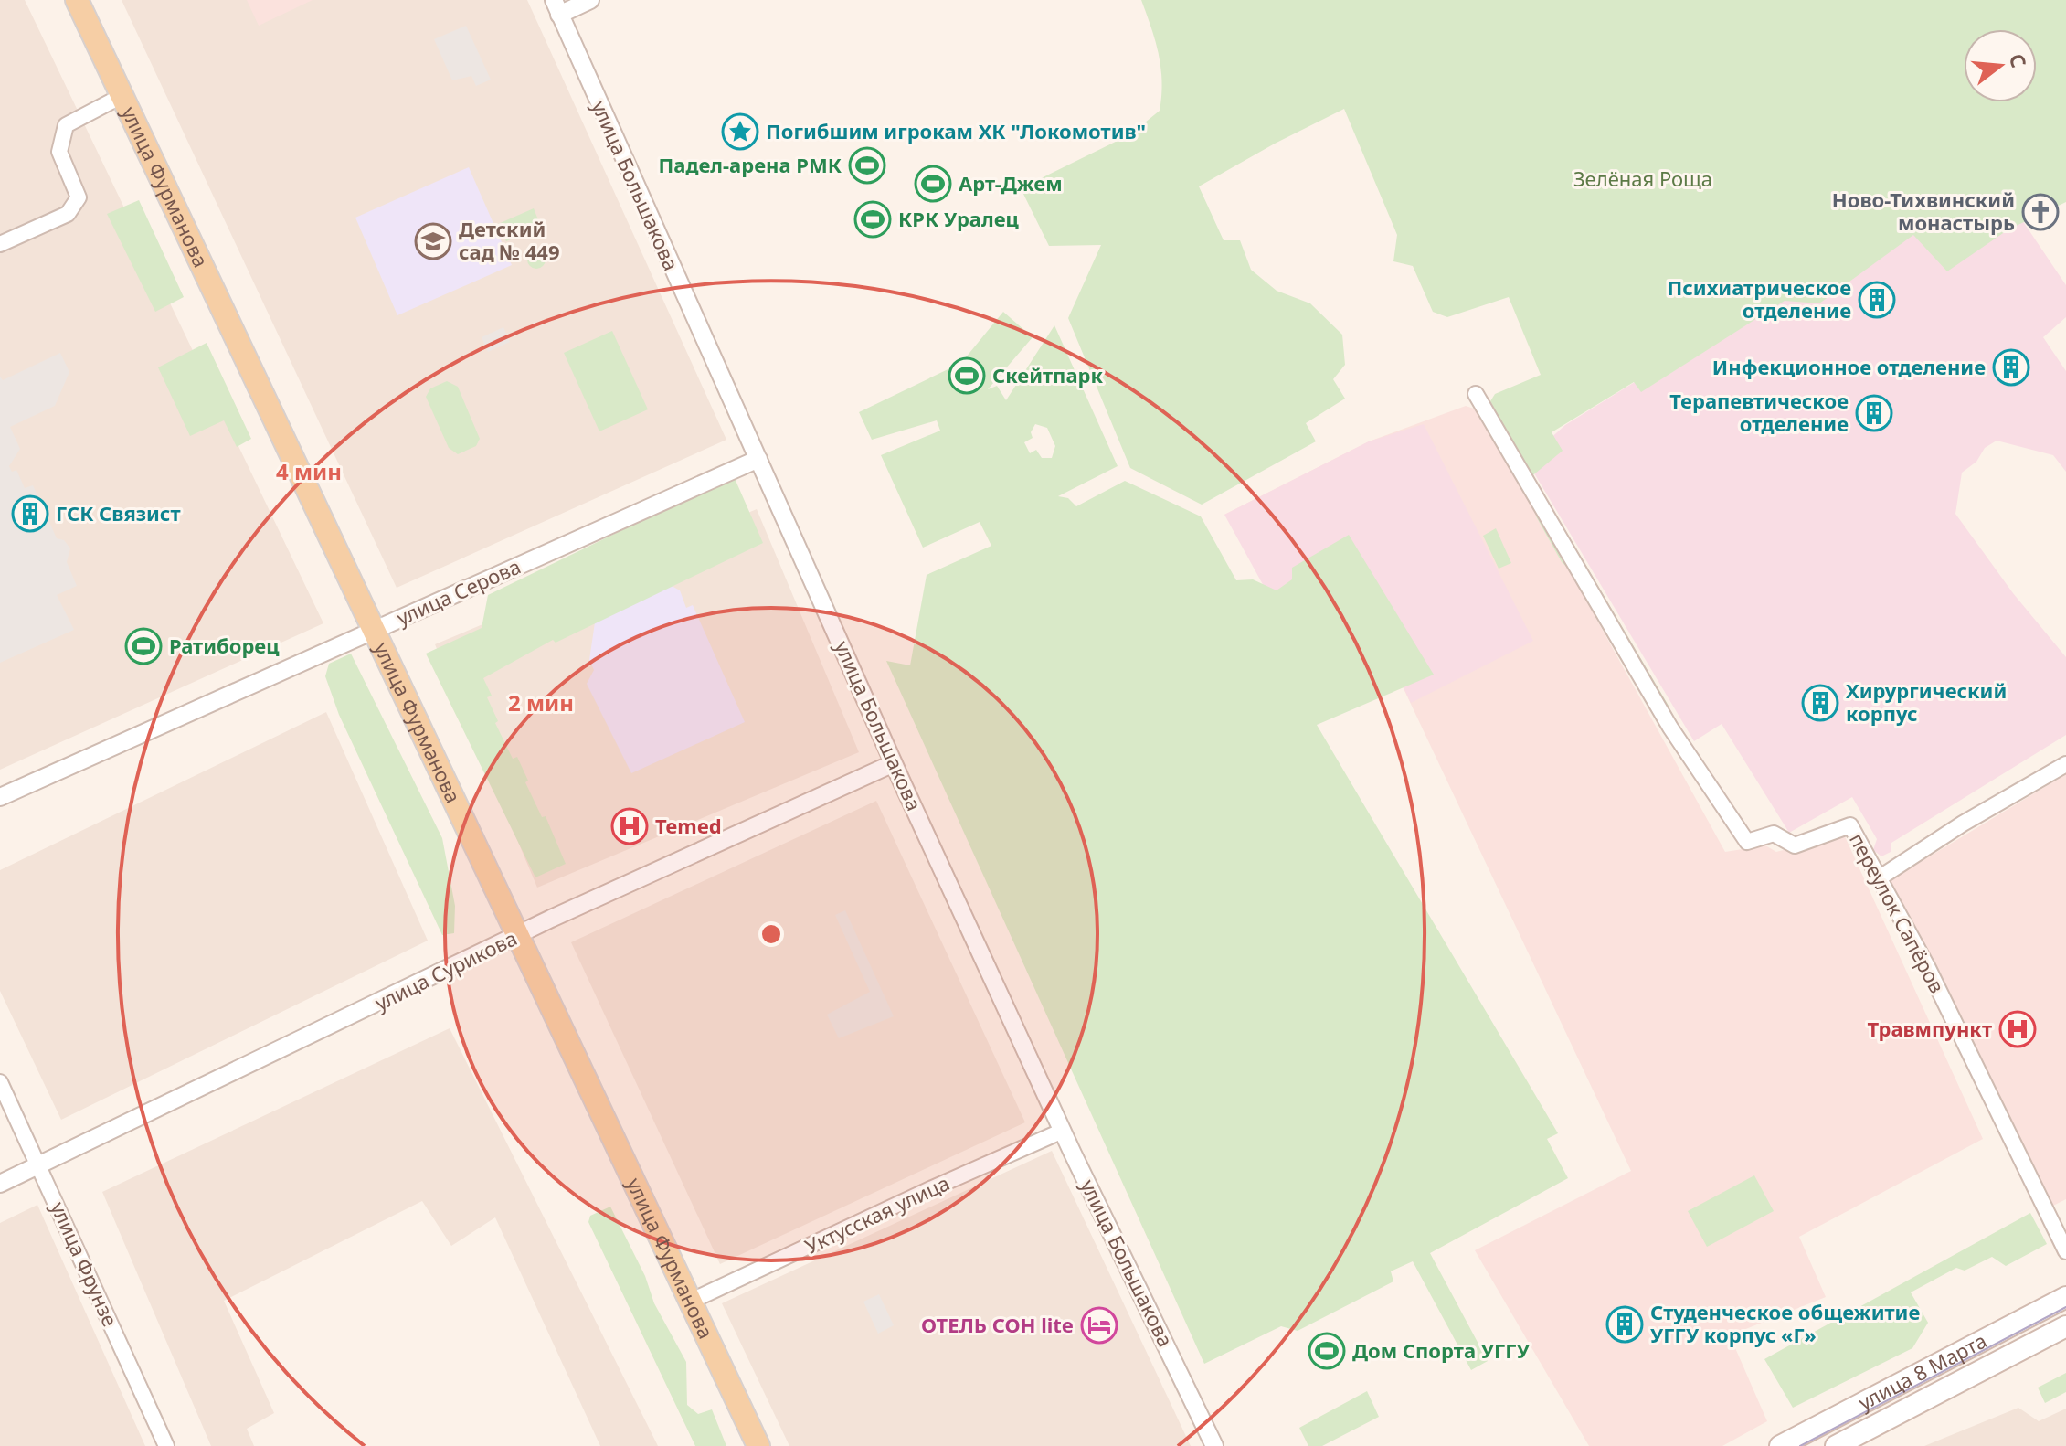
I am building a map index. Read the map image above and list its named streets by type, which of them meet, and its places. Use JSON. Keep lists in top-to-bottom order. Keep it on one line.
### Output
{"streets":{"main road":["улица Фурманова","улица 8 Марта"],"street":["улица Большакова","улица Серова","переулок Сапёров","улица Сурикова","Уктусская улица","улица Фрунзе"]},"crossings":[["улица Большакова","улица Серова"],["улица Большакова","улица Сурикова"],["улица Большакова","Уктусская улица"],["улица Фурманова","улица Серова"],["улица Фурманова","улица Сурикова"],["улица Фурманова","Уктусская улица"],["улица Сурикова","улица Фрунзе"]],"parks":["Зелёная Роща"],"places":{"place":["Погибшим игрокам ХК \"Локомотив\""],"sports":["Падел-арена РМК","Арт-Джем","КРК Уралец","Скейтпарк","Ратиборец","Дом Спорта УГГУ"],"church":["Ново-Тихвинский монастырь"],"school or university":["Детский сад № 449"],"building":["Психиатрическое отделение","Инфекционное отделение","Терапевтическое отделение","ГСК Связист","Хирургический корпус","Студенческое общежитие УГГУ корпус «Г»"],"hospital":["Temed","Травмпункт"],"hotel":["ОТЕЛЬ СОН lite"]},"north":"right","rings":["4 мин","2 мин"]}
